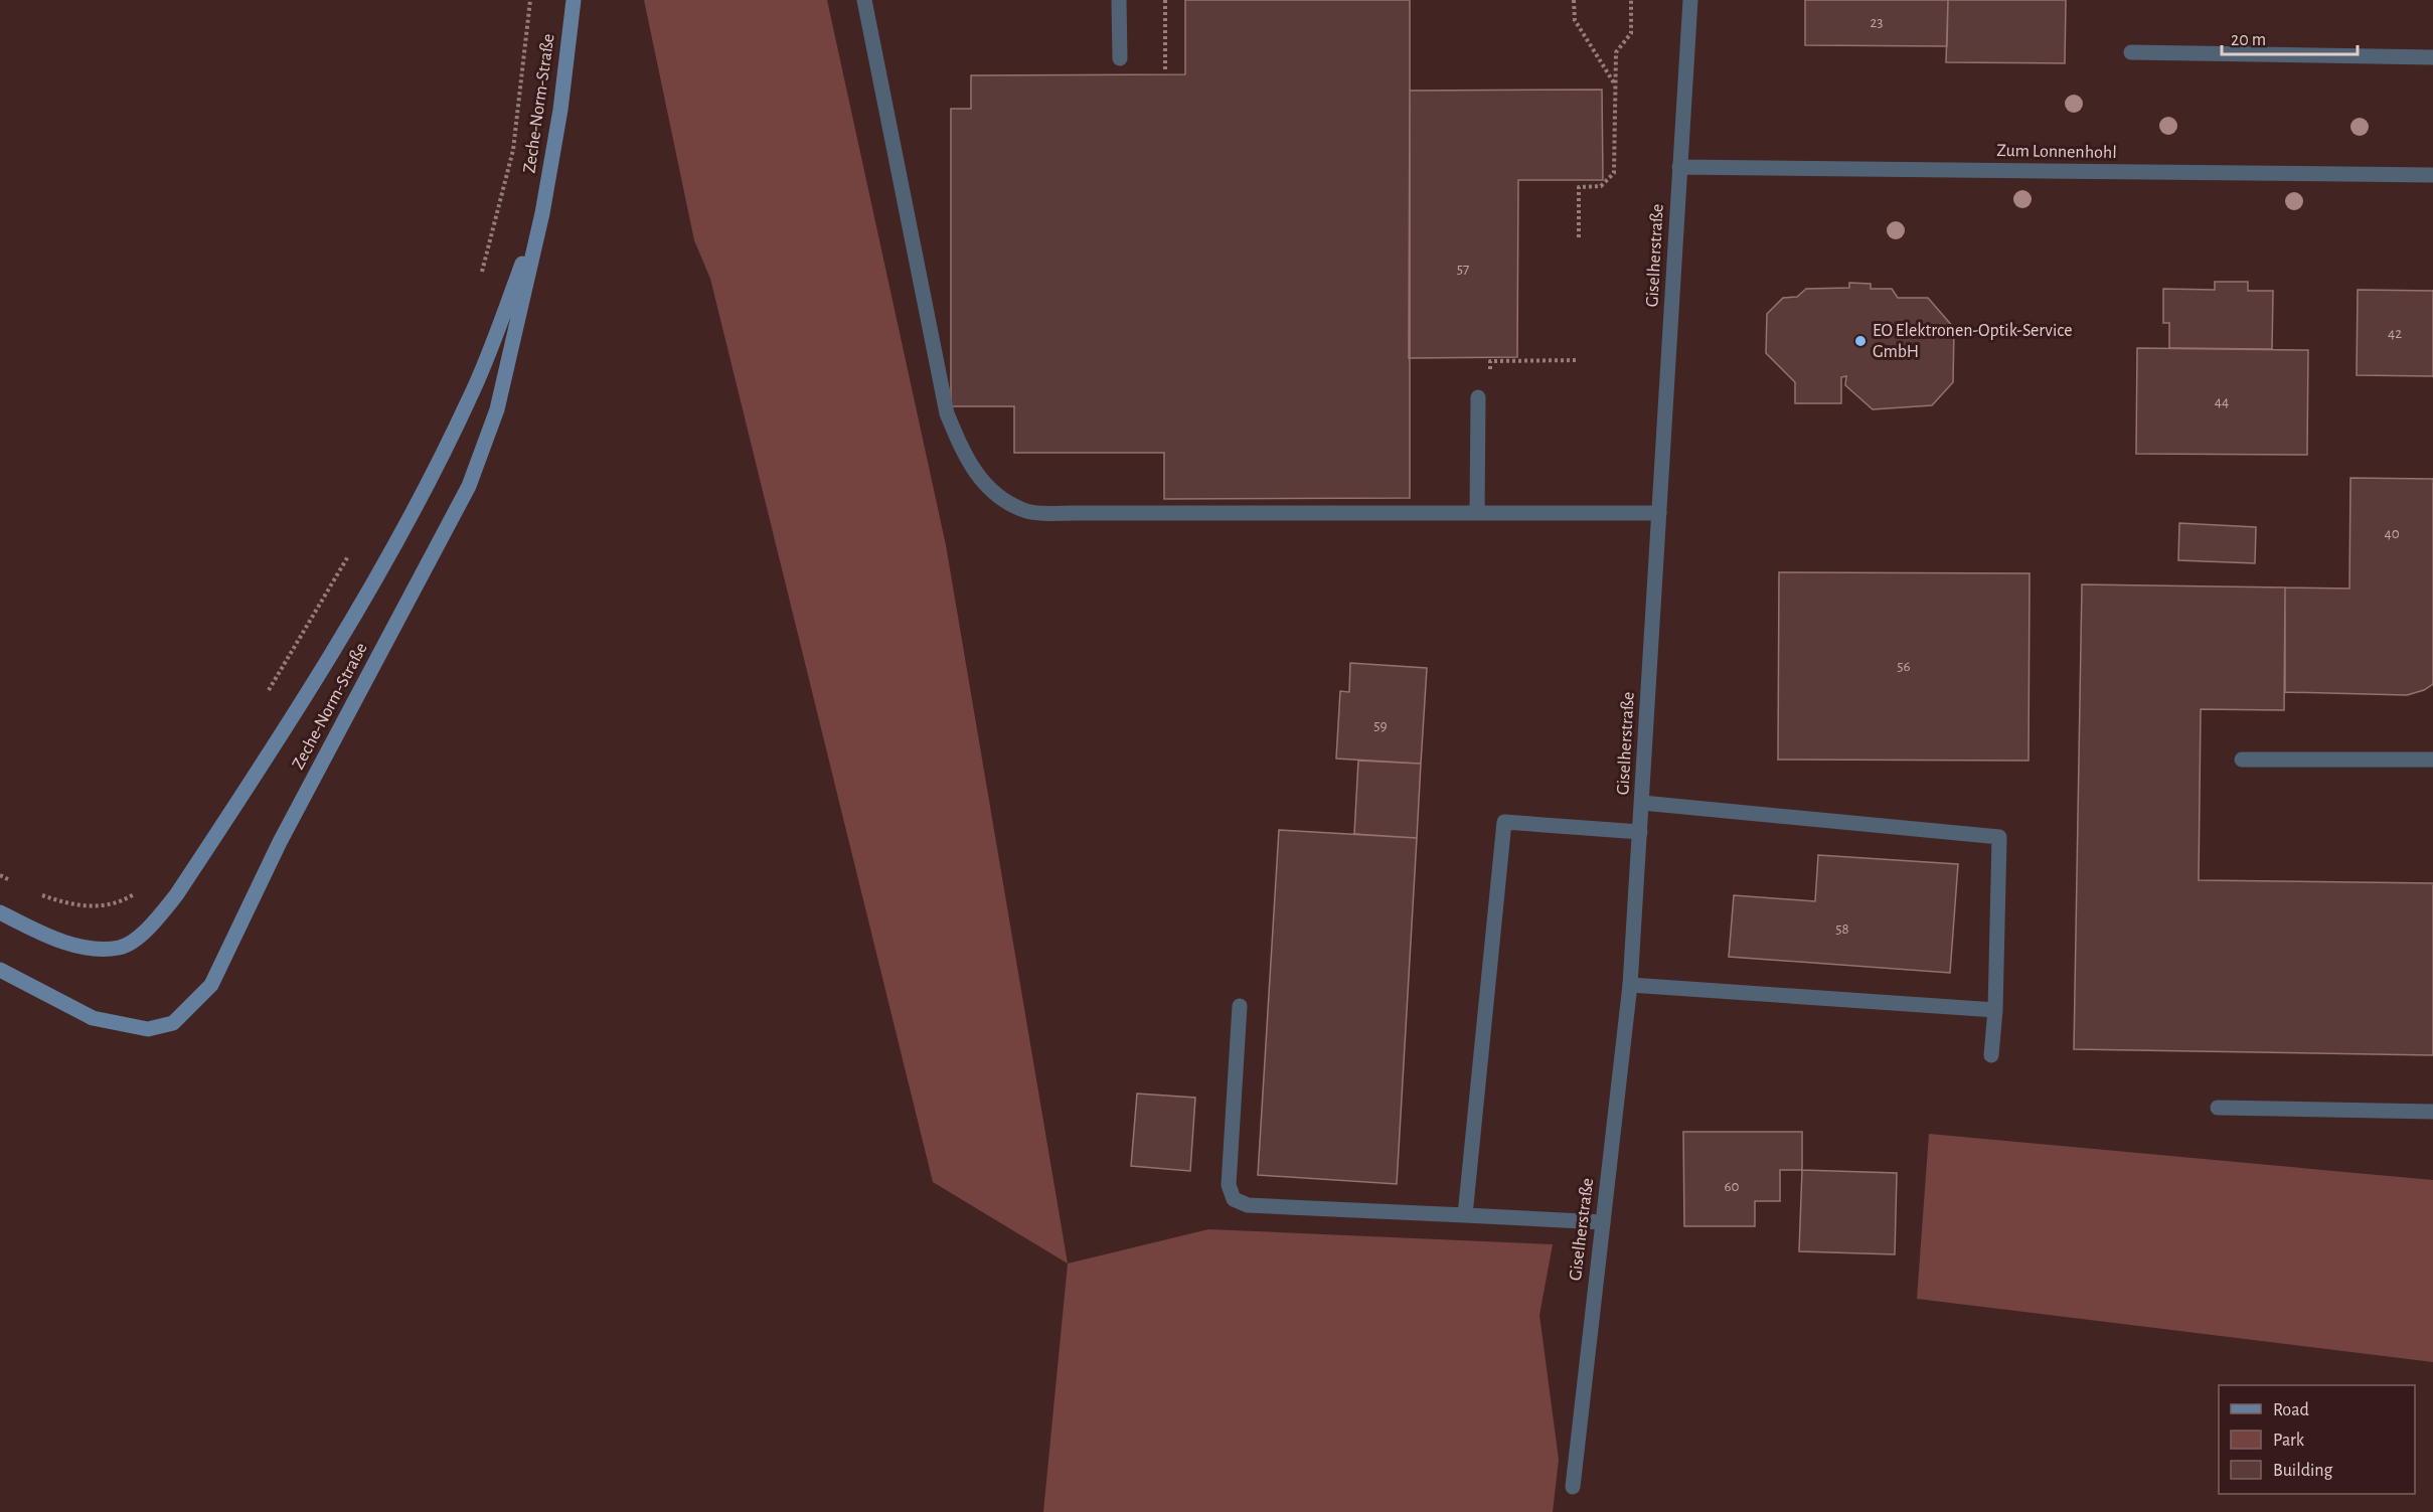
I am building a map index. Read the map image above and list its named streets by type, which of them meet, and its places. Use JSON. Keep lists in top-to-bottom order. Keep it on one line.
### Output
{"streets":{"main road":["Zeche-Norm-Straße"],"street":["Zum Lonnenhohl","Giselherstraße"]},"crossings":[["Zum Lonnenhohl","Giselherstraße"]],"places":["EO Elektronen-Optik-Service GmbH"],"house_numbers":["23","57","42","44","40","56","59","58","60"],"legend":["Road","Park","Building"],"scale_bar":"20 m"}
